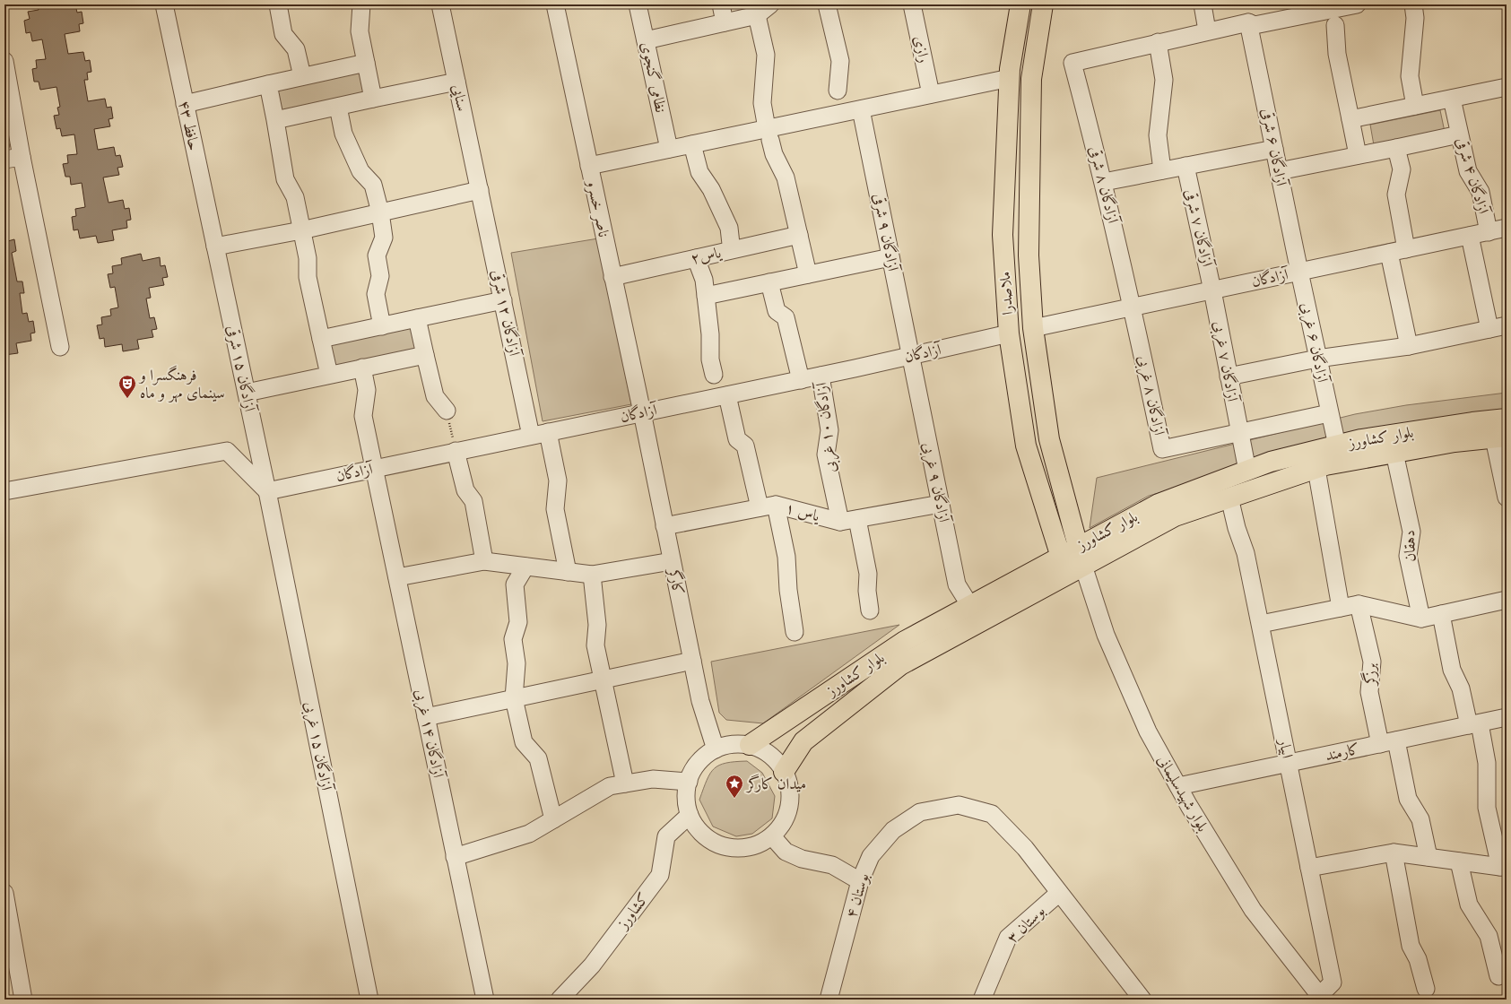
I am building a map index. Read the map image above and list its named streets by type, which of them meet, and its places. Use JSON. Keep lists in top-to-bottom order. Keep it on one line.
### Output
{"streets":{"main road":["ملاصدرا","بلوار کشاورز"],"street":["رازی","نظامی گنجوی","سنایی","حافظ ۴۳","آزادگان ۶ شرقی","آزادگان ۴ شرقی","آزادگان ۸ شرقی","ناصر خسرو","آزادگان ۷ شرقی","آزادگان ۹ شرقی","یاس۲","آزادگان","آزادگان ۱۲ شرقی","آزادگان ۶ غربی","آزادگان ۷ غربی","آزادگان ۱۵ شرقی","آزادگان ۸ غربی","آزادگان ۱۰ غربی","آزادگان ۹ غربی","یاس ۱","دهقان","کارگر","برزگر","آزادگان ۱۴ غربی","آزادگان ۱۵ غربی","ابیار","کارمند","بلوار شهیدسلیمانی","بوستان ۴","کشاورز","بوستان ۳"]},"crossings":[["سنایی","آزادگان ۱۲ شرقی"],["حافظ ۴۳","آزادگان ۱۵ شرقی"],["آزادگان ۶ شرقی","آزادگان"],["آزادگان ۶ شرقی","آزادگان ۶ غربی"],["آزادگان ۴ شرقی","آزادگان"],["آزادگان ۸ شرقی","آزادگان"],["آزادگان ۸ شرقی","آزادگان ۸ غربی"],["ناصر خسرو","یاس۲"],["ناصر خسرو","آزادگان"],["ناصر خسرو","کارگر"],["آزادگان ۷ شرقی","آزادگان"],["آزادگان ۷ شرقی","آزادگان ۷ غربی"],["آزادگان ۹ شرقی","آزادگان"],["آزادگان ۹ شرقی","آزادگان ۹ غربی"],["آزادگان","ملاصدرا"],["آزادگان","آزادگان ۱۲ شرقی"],["آزادگان","آزادگان ۶ غربی"],["آزادگان","آزادگان ۷ غربی"],["آزادگان","آزادگان ۱۵ شرقی"],["آزادگان","آزادگان ۸ غربی"],["آزادگان","آزادگان ۱۰ غربی"],["آزادگان","آزادگان ۹ غربی"],["آزادگان","کارگر"],["آزادگان","آزادگان ۱۴ غربی"],["آزادگان","آزادگان ۱۵ غربی"],["ملاصدرا","بلوار کشاورز"],["ملاصدرا","بلوار شهیدسلیمانی"],["آزادگان ۶ غربی","بلوار کشاورز"],["آزادگان ۷ غربی","آزادگان ۸ غربی"],["آزادگان ۷ غربی","بلوار کشاورز"],["آزادگان ۱۵ شرقی","آزادگان ۱۵ غربی"],["آزادگان ۱۰ غربی","یاس ۱"],["بلوار کشاورز","آزادگان ۹ غربی"],["بلوار کشاورز","دهقان"],["بلوار کشاورز","کارگر"],["بلوار کشاورز","ابیار"],["بلوار کشاورز","بلوار شهیدسلیمانی"],["بلوار کشاورز","کشاورز"],["آزادگان ۹ غربی","یاس ۱"],["یاس ۱","کارگر"],["کارگر","کشاورز"],["برزگر","کارمند"],["ابیار","کارمند"],["ابیار","بلوار شهیدسلیمانی"],["کارمند","بلوار شهیدسلیمانی"],["بوستان ۴","بوستان ۳"]],"places":{"theatre":["فرهنگسرا و سینمای مهر و ماه"],"place":["میدان کارگر"]}}
